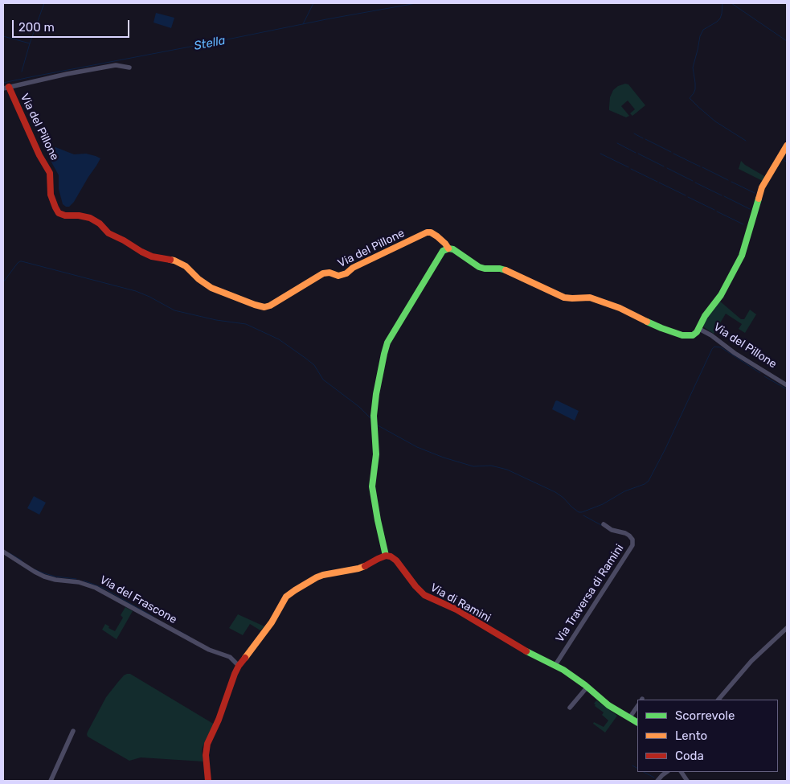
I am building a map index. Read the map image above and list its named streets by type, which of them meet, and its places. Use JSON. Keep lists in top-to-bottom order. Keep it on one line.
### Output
{"streets":{"street":["Via del Pillone","Via Traversa di Ramini","Via del Frascone","Via di Ramini"]},"crossings":[["Via Traversa di Ramini","Via di Ramini"]],"water":["Stella"],"legend":["Scorrevole","Lento","Coda"],"scale_bar":"200 m"}
